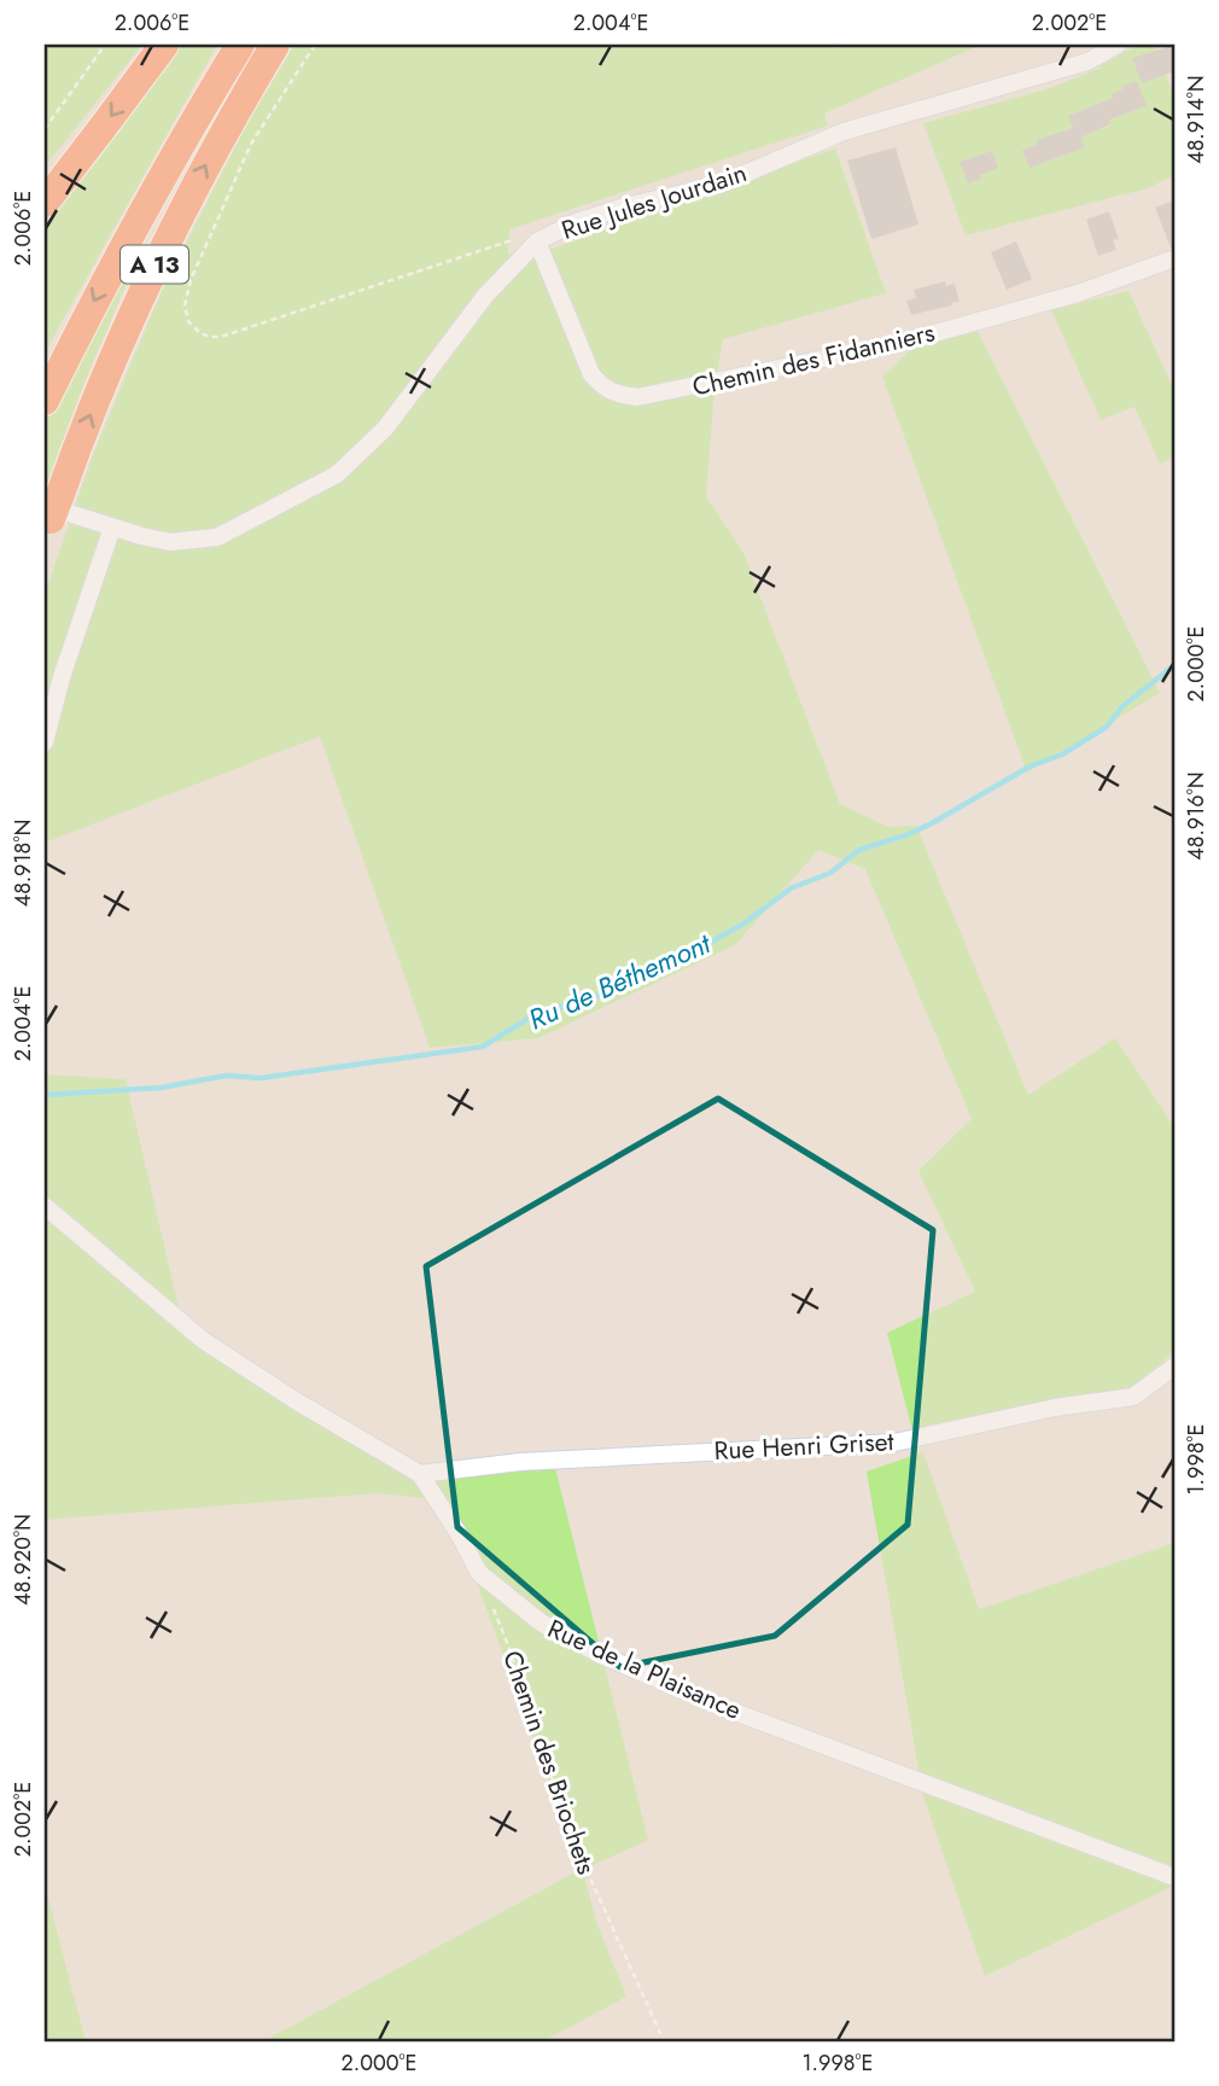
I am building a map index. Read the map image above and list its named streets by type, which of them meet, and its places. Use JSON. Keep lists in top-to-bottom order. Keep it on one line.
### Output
{"streets":{"highway":["A 13"],"street":["Rue Jules Jourdain","Chemin des Fidanniers","Rue Henri Griset","Rue de la Plaisance"],"path":["Chemin des Briochets"]},"crossings":[["Rue Jules Jourdain","A 13"],["Rue Jules Jourdain","Chemin des Fidanniers"],["Rue Henri Griset","Rue de la Plaisance"],["Rue de la Plaisance","Chemin des Briochets"]],"water":["Ru de Béthemont"],"coordinates":["2.006°E","2.004°E","2.002°E","48.914°N","2.000°E","48.916°N","48.918°N","1.998°E","48.920°N"]}
